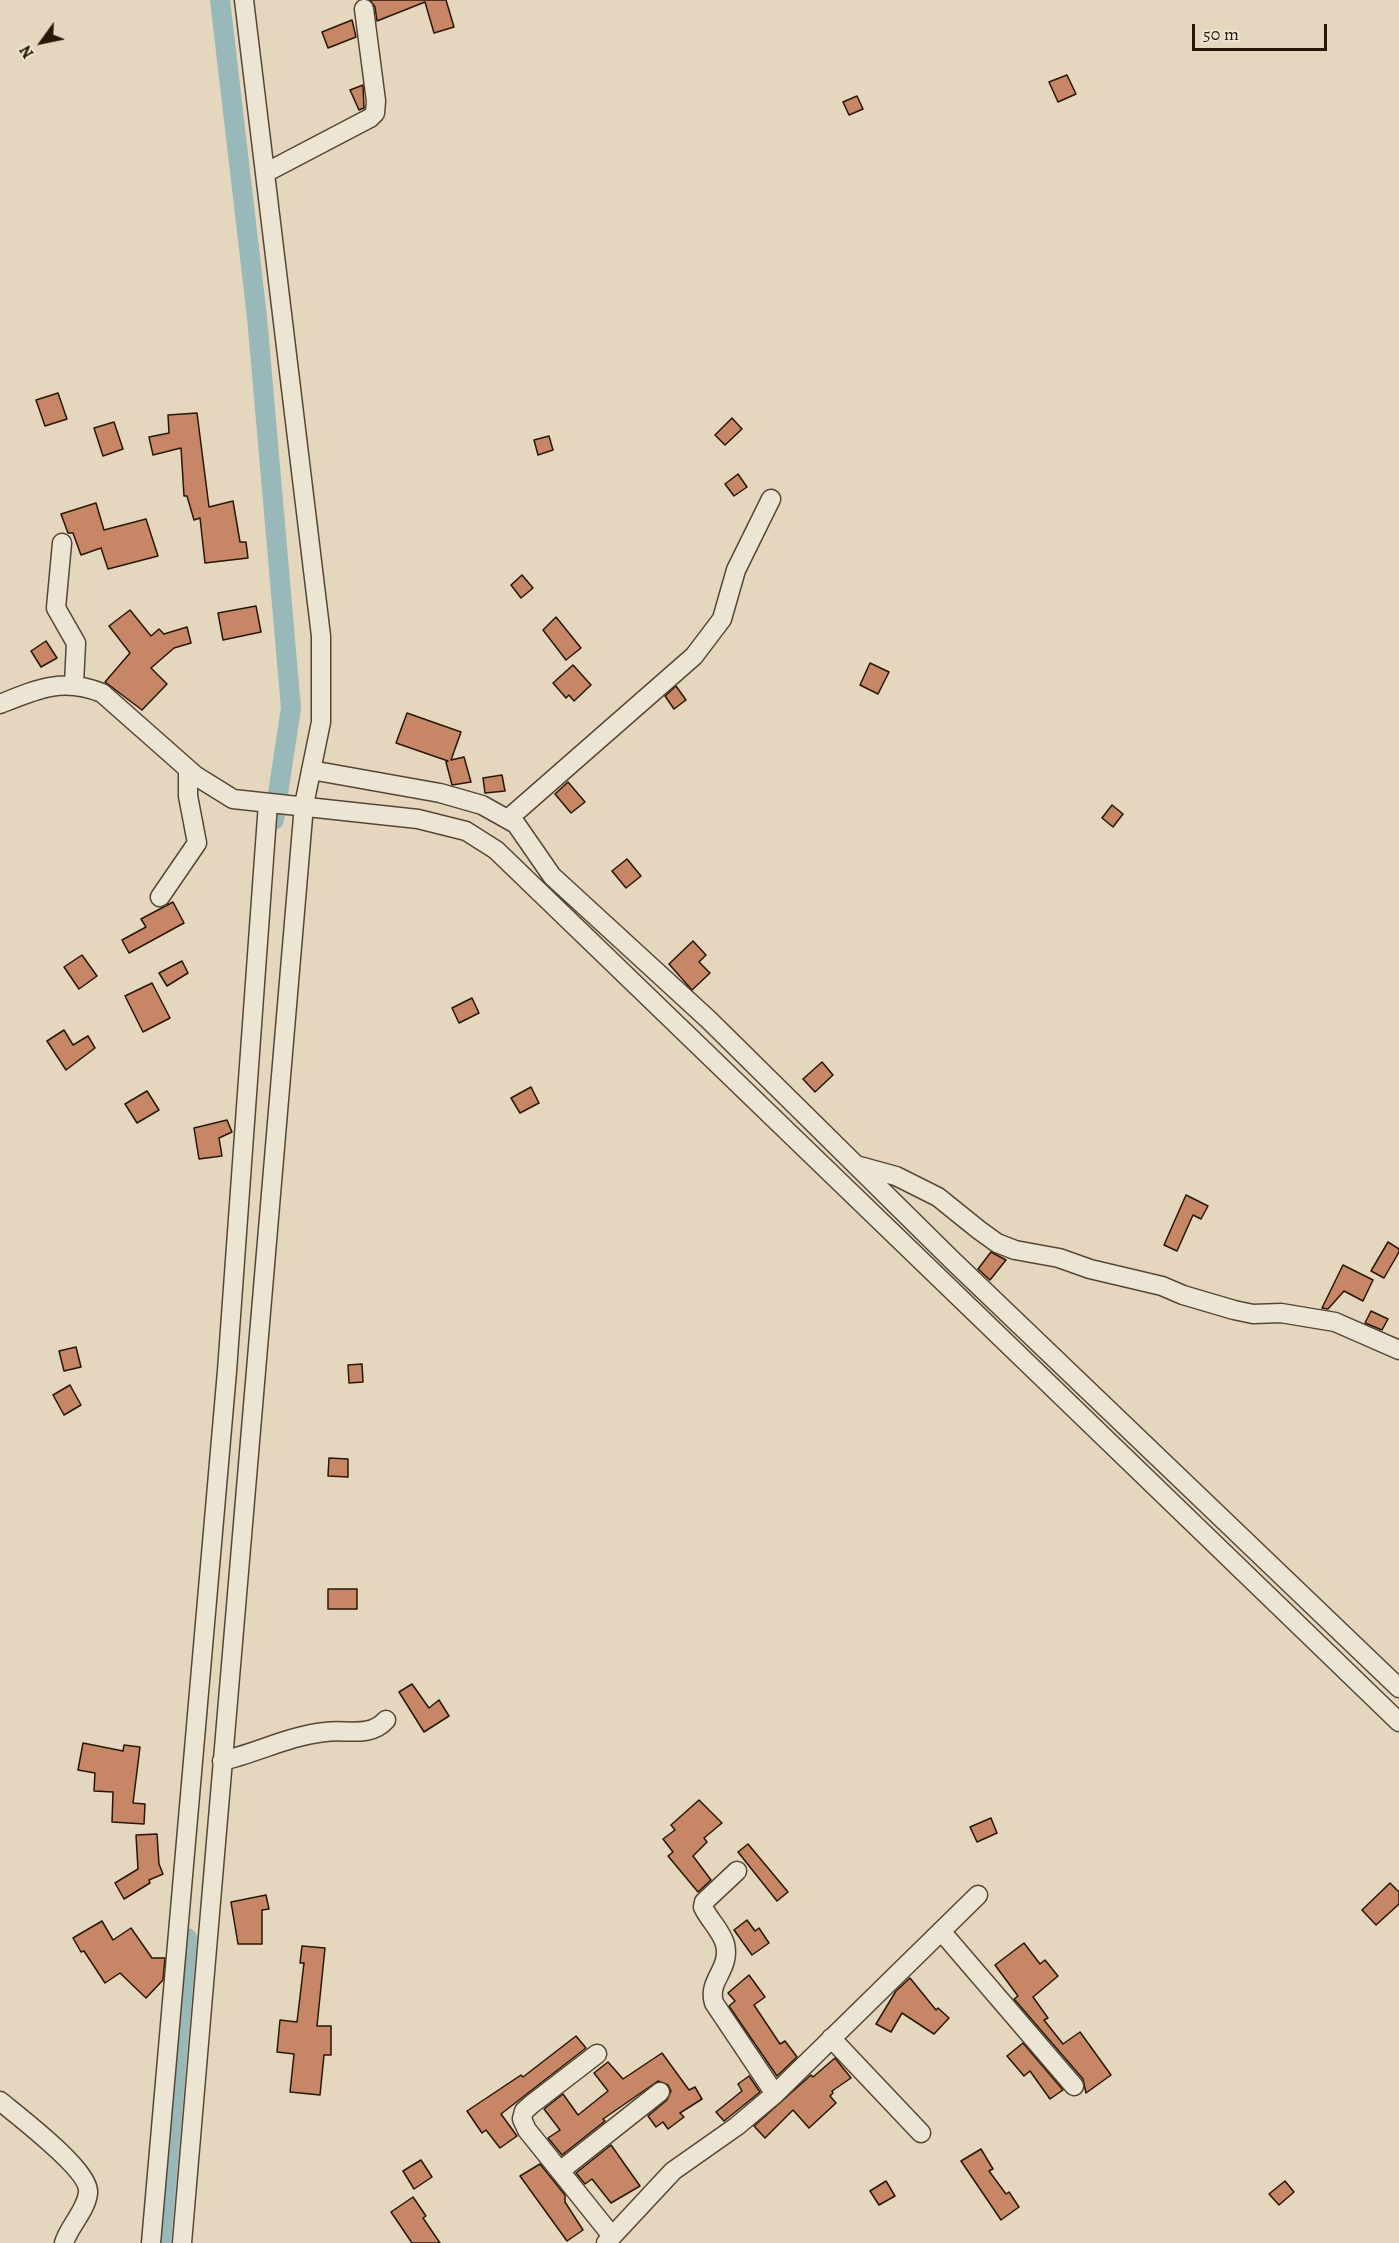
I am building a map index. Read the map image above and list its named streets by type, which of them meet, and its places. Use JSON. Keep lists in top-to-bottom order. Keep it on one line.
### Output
{"scale_bar":"50 m","north":"bottom left"}
